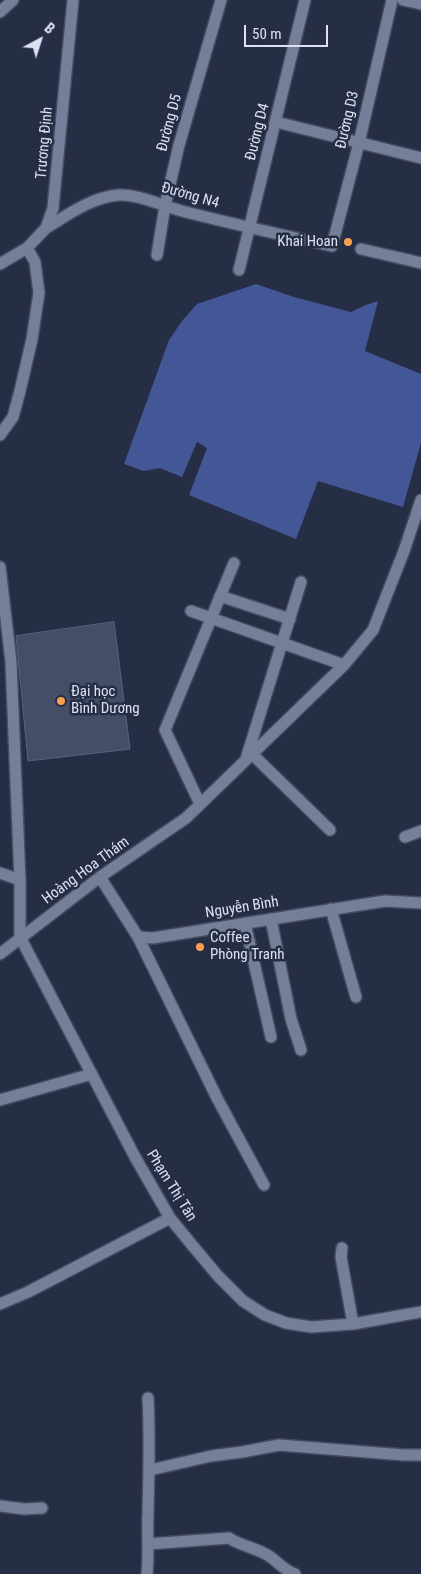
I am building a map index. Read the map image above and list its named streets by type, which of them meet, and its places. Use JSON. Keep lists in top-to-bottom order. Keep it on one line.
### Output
{"streets":{"street":["Đường D3","Đường D5","Đường D4","Trương Định","Đường N4","Hoàng Hoa Thám","Nguyễn Bình","Phạm Thị Tân"]},"crossings":[["Đường D3","Đường N4"],["Đường D5","Đường N4"],["Đường D4","Đường N4"],["Trương Định","Đường N4"],["Hoàng Hoa Thám","Phạm Thị Tân"]],"places":["Khai Hoan","Đại học Bình Dương","Coffee Phòng Tranh"],"scale_bar":"50 m","north":"top right"}
